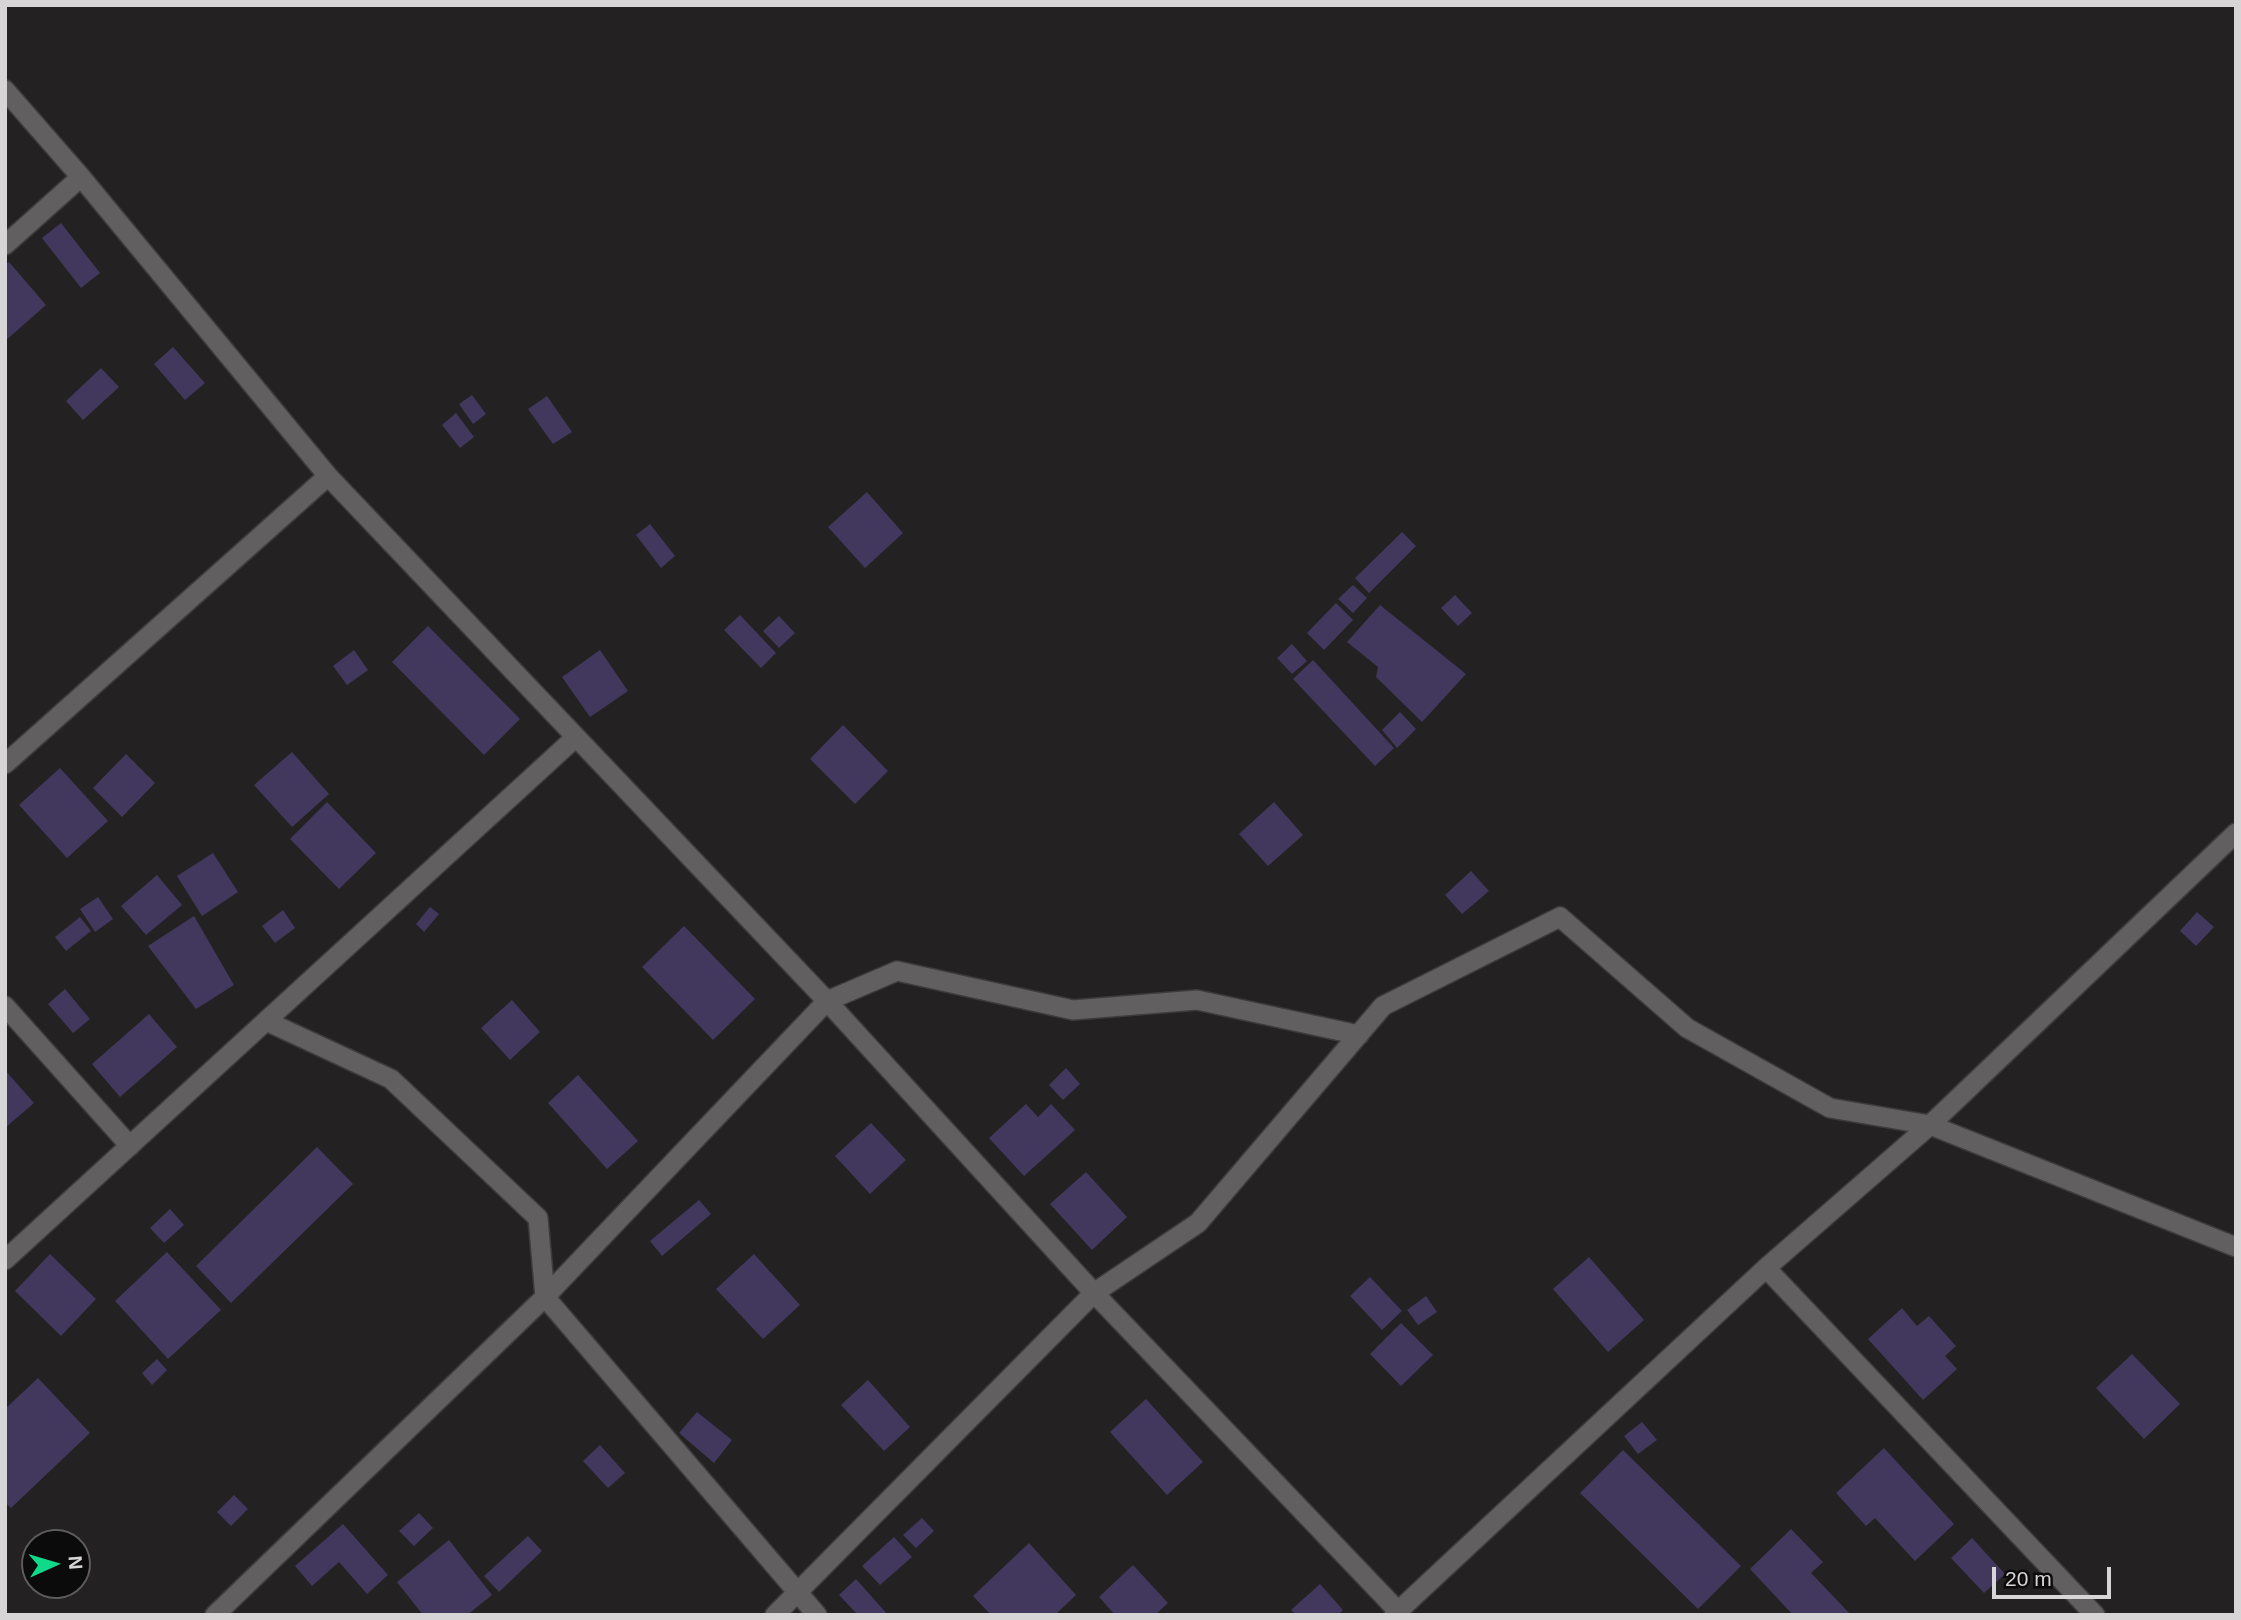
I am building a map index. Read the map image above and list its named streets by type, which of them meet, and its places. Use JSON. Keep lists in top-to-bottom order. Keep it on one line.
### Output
{"scale_bar":"20 m","north":"right"}
